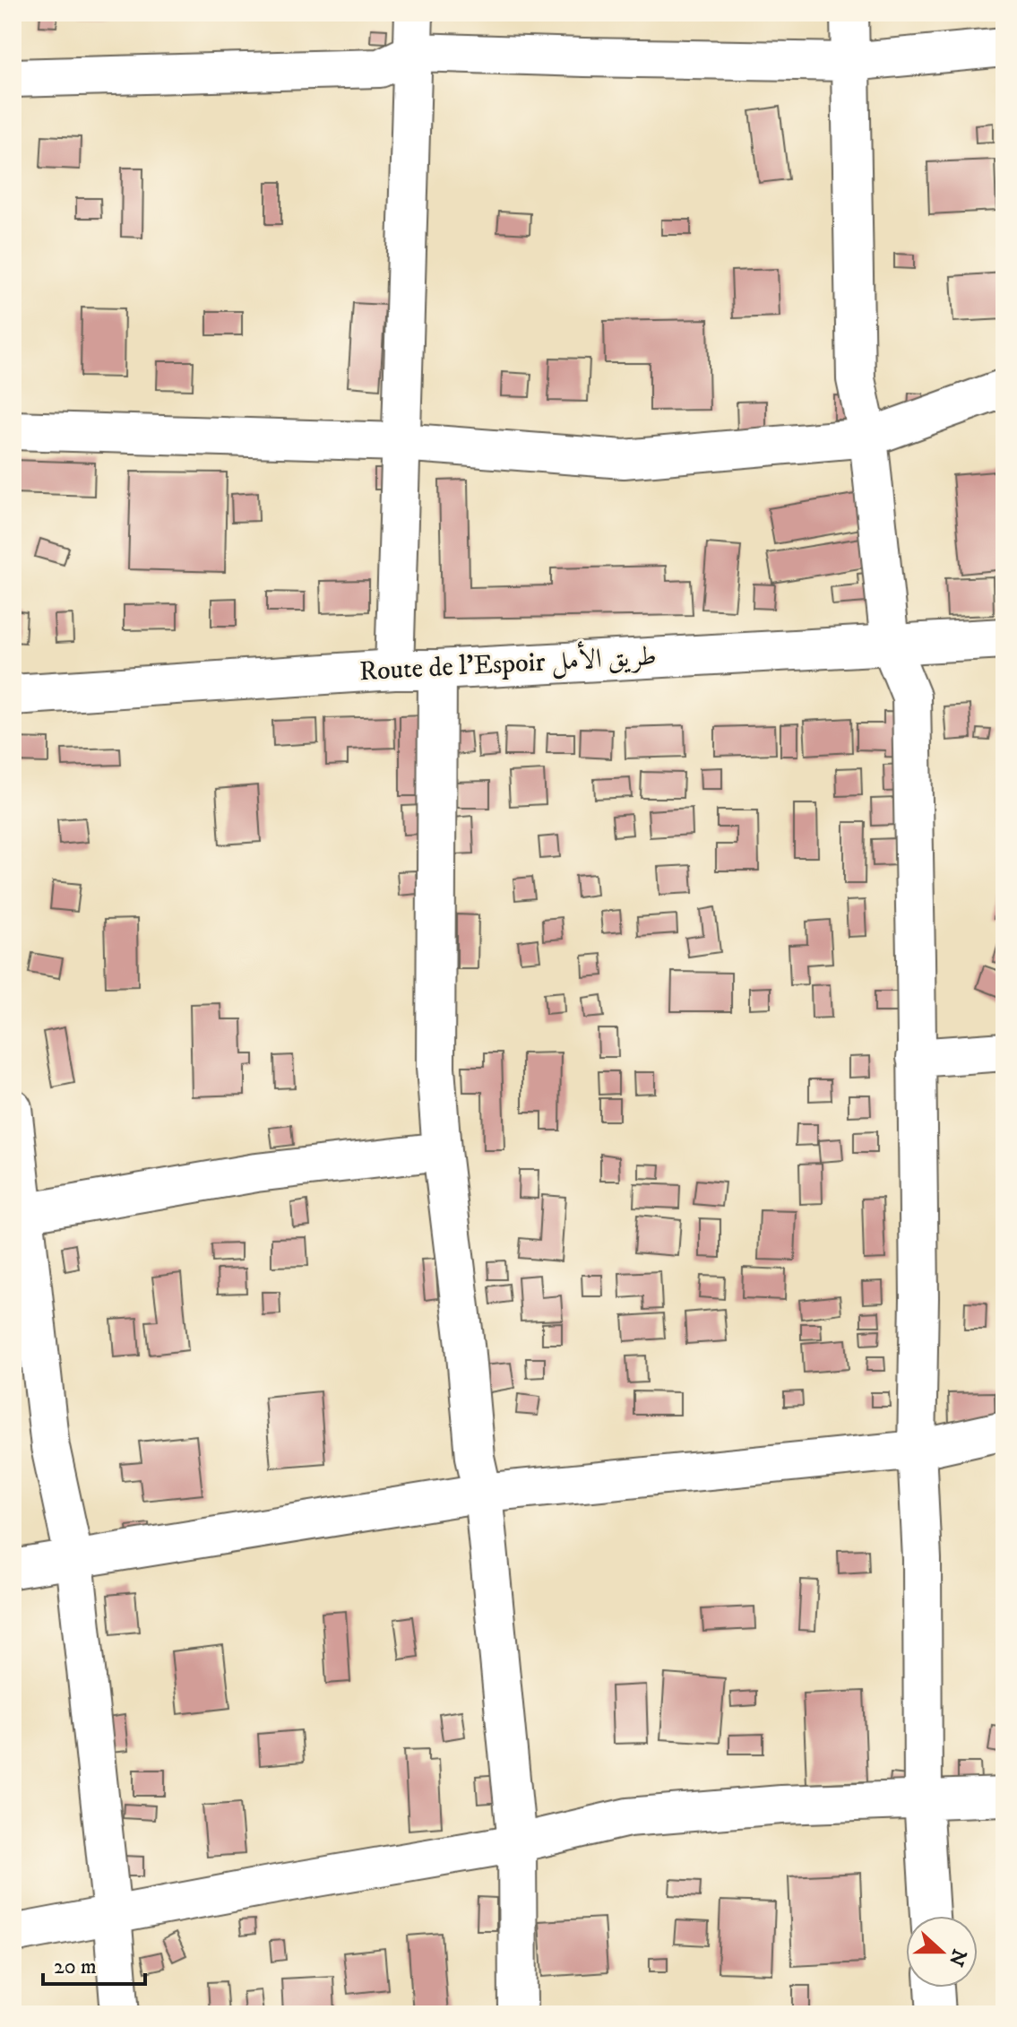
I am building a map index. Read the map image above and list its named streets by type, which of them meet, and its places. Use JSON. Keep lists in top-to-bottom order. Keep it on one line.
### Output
{"streets":{"highway":["Route de l’Espoir طريق الأمل"]},"scale_bar":"20 m","north":"right"}
